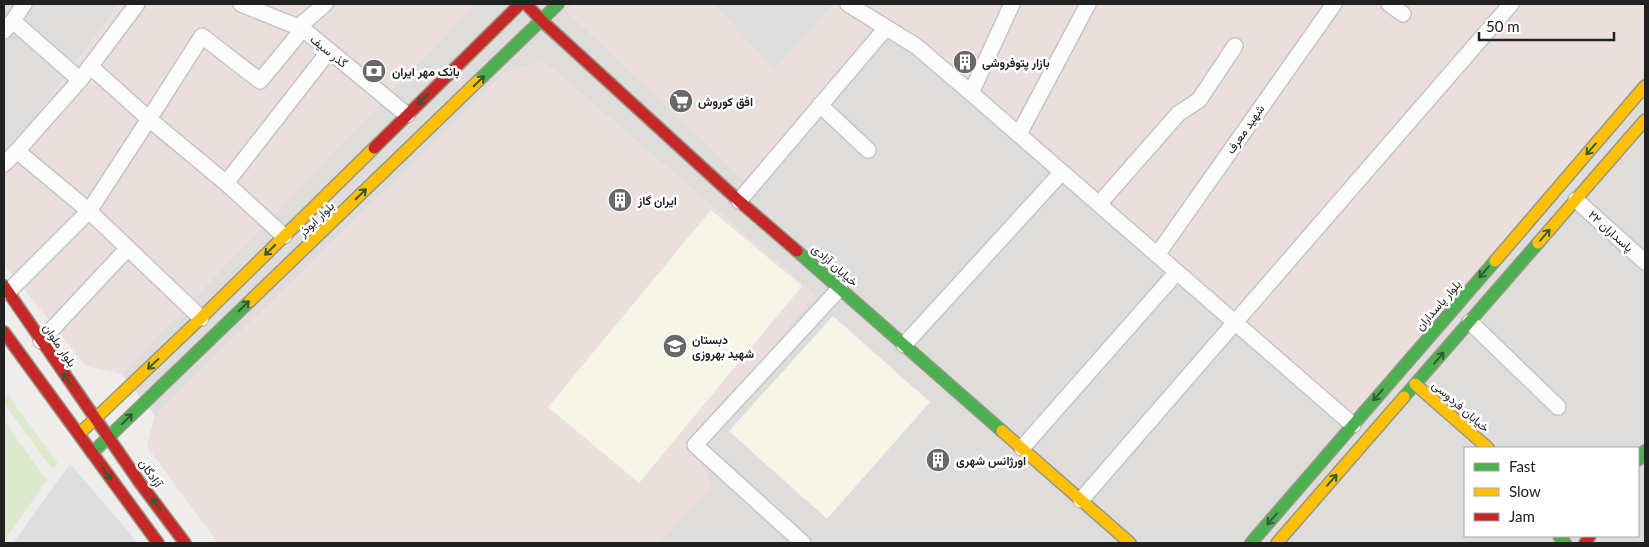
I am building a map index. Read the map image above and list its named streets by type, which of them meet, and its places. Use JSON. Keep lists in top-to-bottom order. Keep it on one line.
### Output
{"streets":{"main road":["بلوار ابوذر","خیابان آزادی","بلوار پاسداران","بلوار ملوان","خیابان فردوسی","آزادگان"],"street":["گذر سیف","شهید معرف","پاسداران ۲۲"]},"crossings":[["گذر سیف","بلوار ابوذر"],["بلوار ابوذر","خیابان آزادی"],["بلوار ابوذر","بلوار ملوان"],["بلوار ابوذر","آزادگان"],["بلوار ملوان","آزادگان"]],"places":{"building":["بازار پتوفروشی","ایران گاز","اورژانس شهری"],"bank":["بانک مهر ایران"],"supermarket":["افق کوروش"],"school or university":["دبستان شهید بهروزی"]},"legend":["Fast","Slow","Jam"],"scale_bar":"50 m"}
